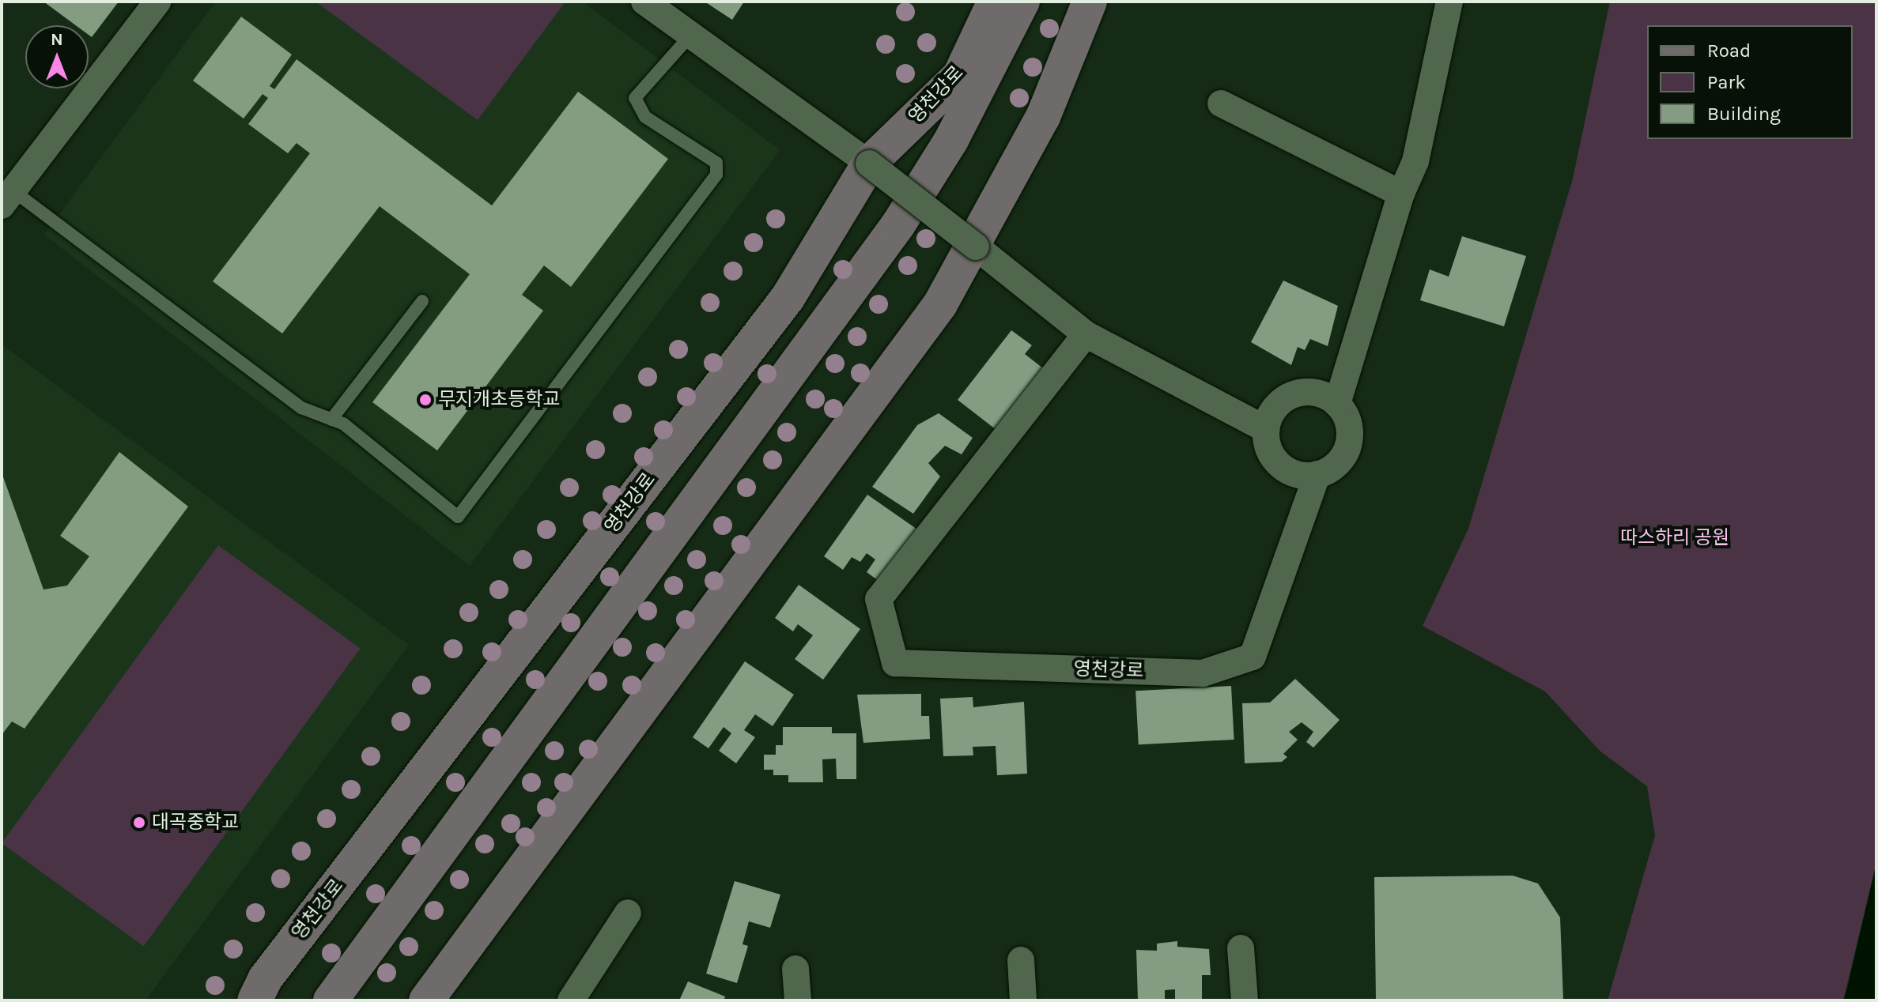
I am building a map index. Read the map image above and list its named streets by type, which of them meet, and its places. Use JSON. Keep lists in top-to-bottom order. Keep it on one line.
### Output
{"streets":{"street":["영천강로"]},"parks":["따스하리 공원"],"places":["무지개초등학교","대곡중학교"],"legend":["Road","Park","Building"],"north":"top"}
